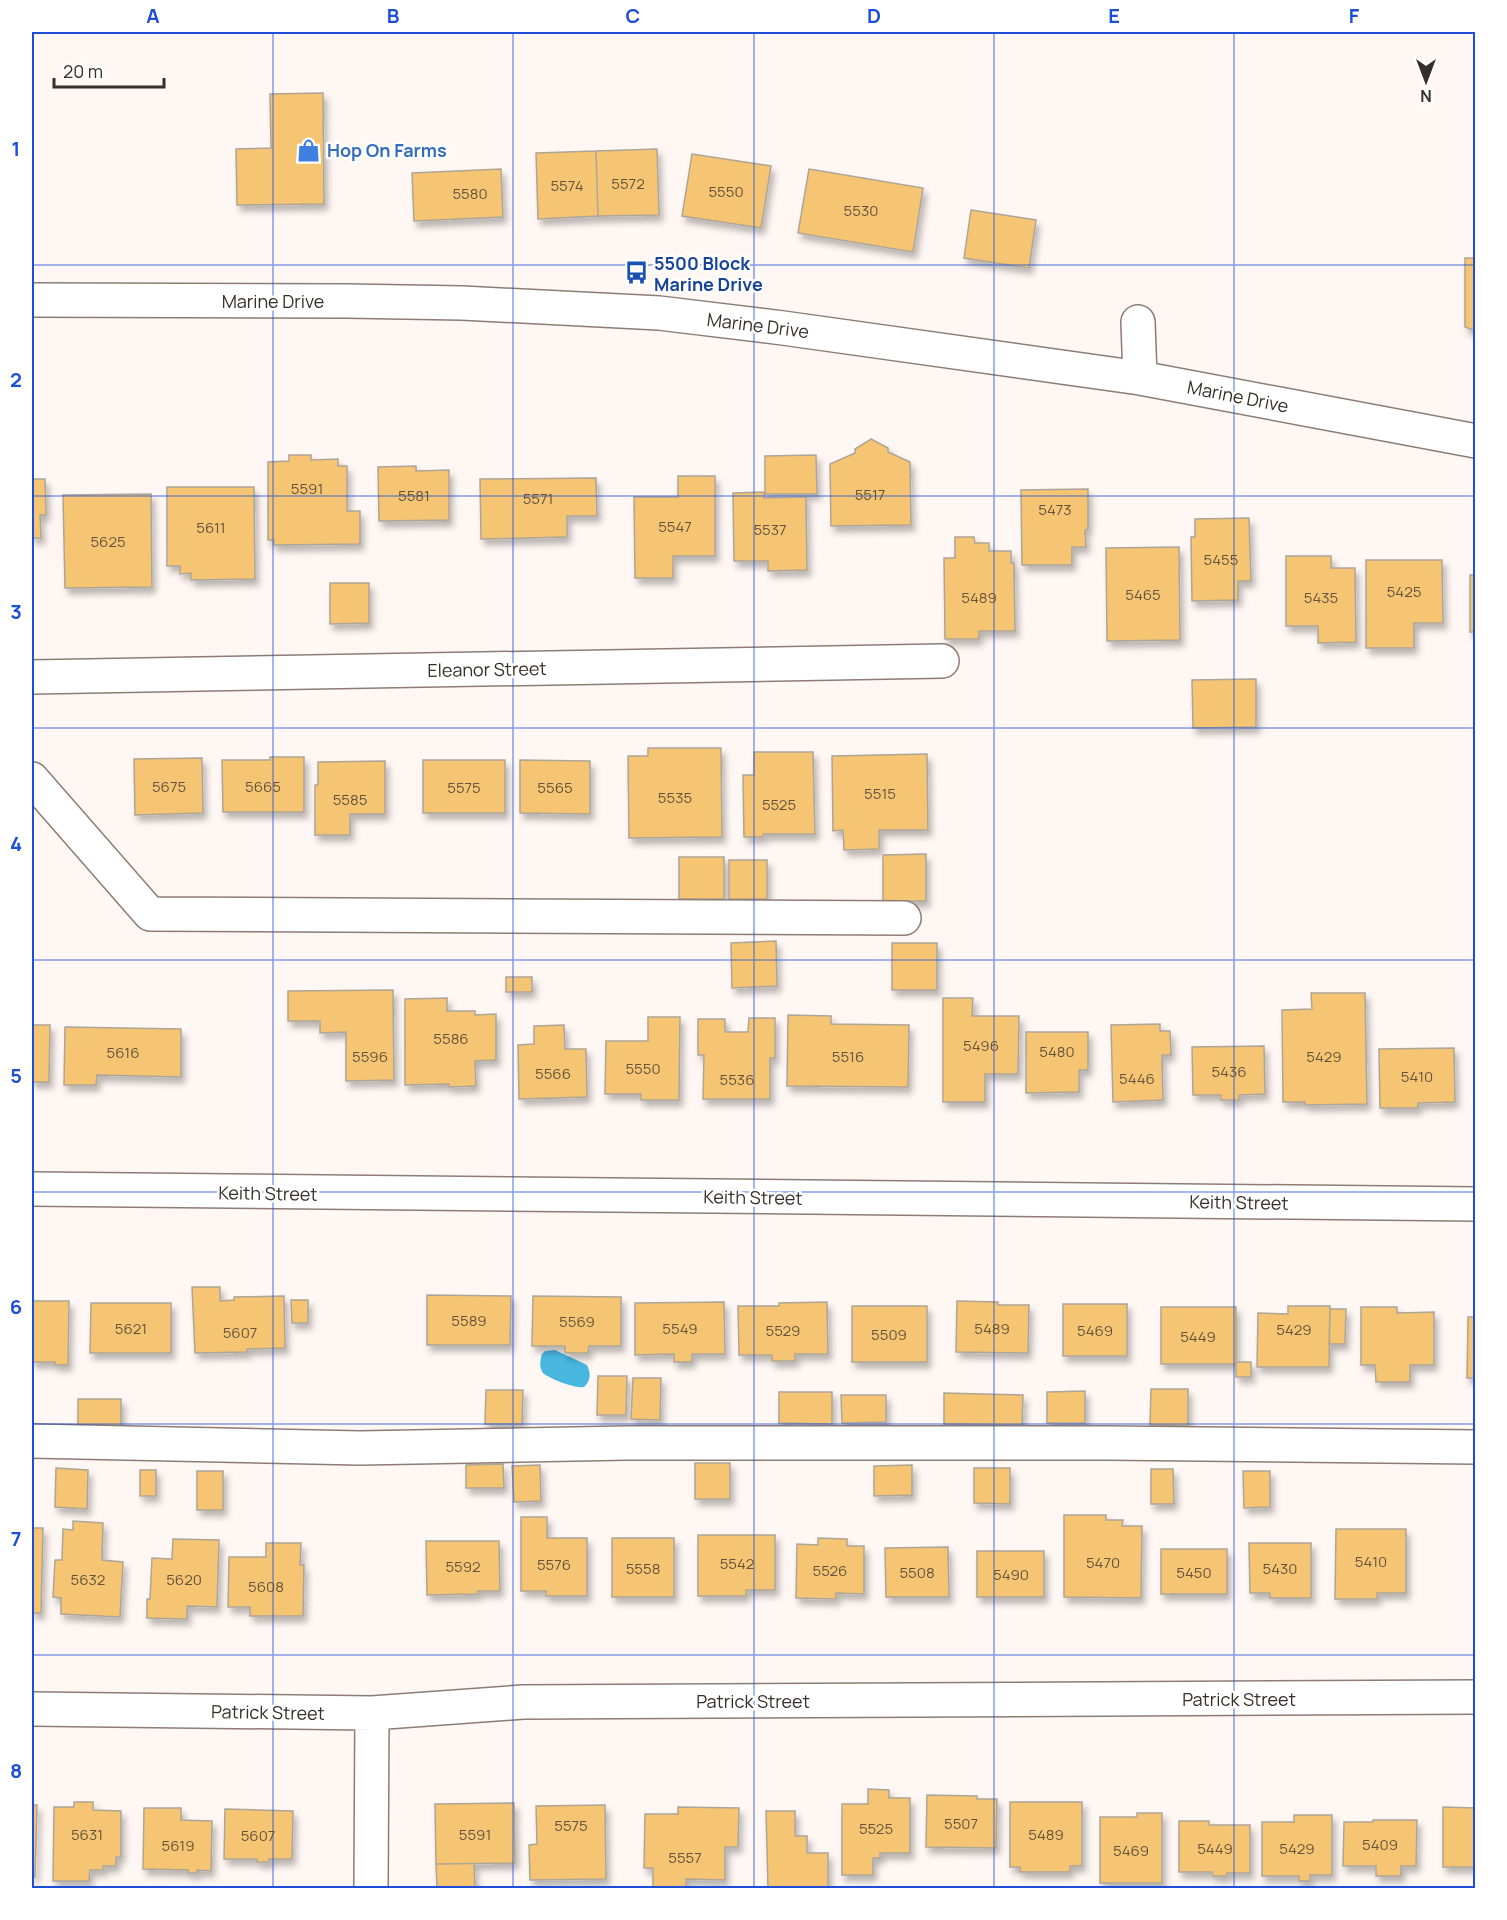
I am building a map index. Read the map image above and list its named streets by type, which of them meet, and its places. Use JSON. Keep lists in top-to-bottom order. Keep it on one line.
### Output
{"streets":{"street":["Marine Drive","Eleanor Street","Keith Street","Patrick Street"]},"places":{"shop":["Hop On Farms"],"bus stop":["5500 Block Marine Drive"]},"house_numbers":["5572","5574","5550","5580","5530","5591","5517","5581","5571","5473","5547","5611","5537","5625","5455","5425","5465","5489","5435","5675","5665","5575","5565","5515","5535","5585","5525","5586","5496","5480","5616","5596","5516","5429","5550","5436","5566","5410","5446","5536","5589","5569","5621","5549","5489","5429","5529","5469","5607","5509","5449","5410","5470","5542","5576","5592","5558","5430","5526","5508","5450","5490","5632","5620","5608","5507","5575","5525","5631","5591","5489","5607","5409","5619","5449","5429","5469","5557"],"scale_bar":"20 m","north":"bottom","grid":{"columns":["A","B","C","D","E","F"],"rows":["1","2","3","4","5","6","7","8"]}}
